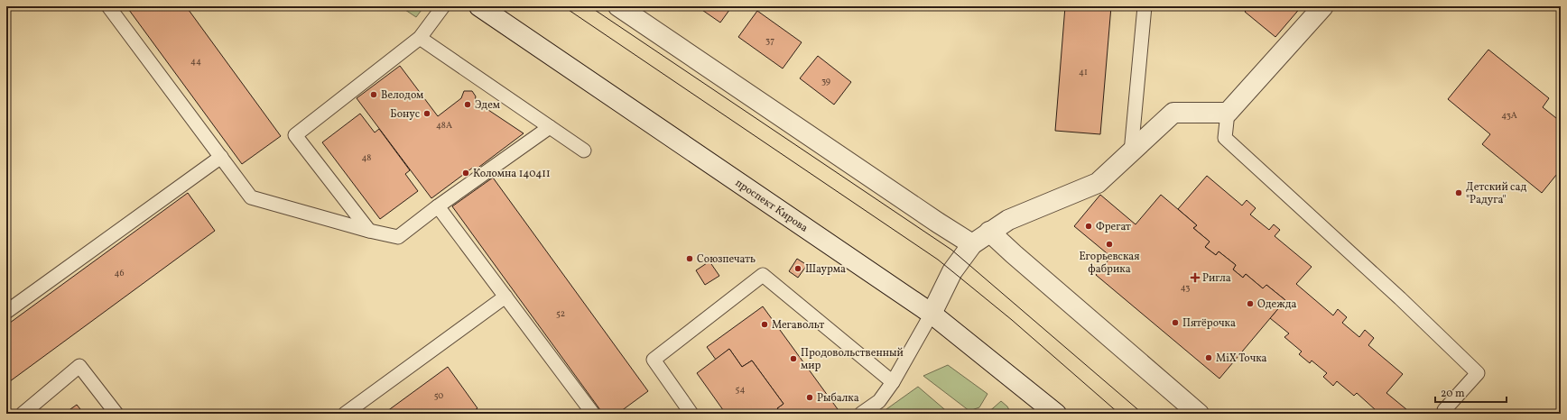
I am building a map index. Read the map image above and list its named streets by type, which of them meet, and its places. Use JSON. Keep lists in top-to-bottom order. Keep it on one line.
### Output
{"streets":{"street":["проспект Кирова"]},"places":{"other":["Велодом","Эдем","Бонус","Коломна 140411","Детский сад \"Радуга\"","Фрегат","Егорьевская фабрика","Союзпечать","Шаурма","Одежда","Пятёрочка","Мегавольт","MiX Точка","Продовольственный мир","Рыбалка"],"health":["Ригла"]},"house_numbers":["37","44","41","39","43А","48А","48","46","43","52","54","50"],"scale_bar":"20 m"}
